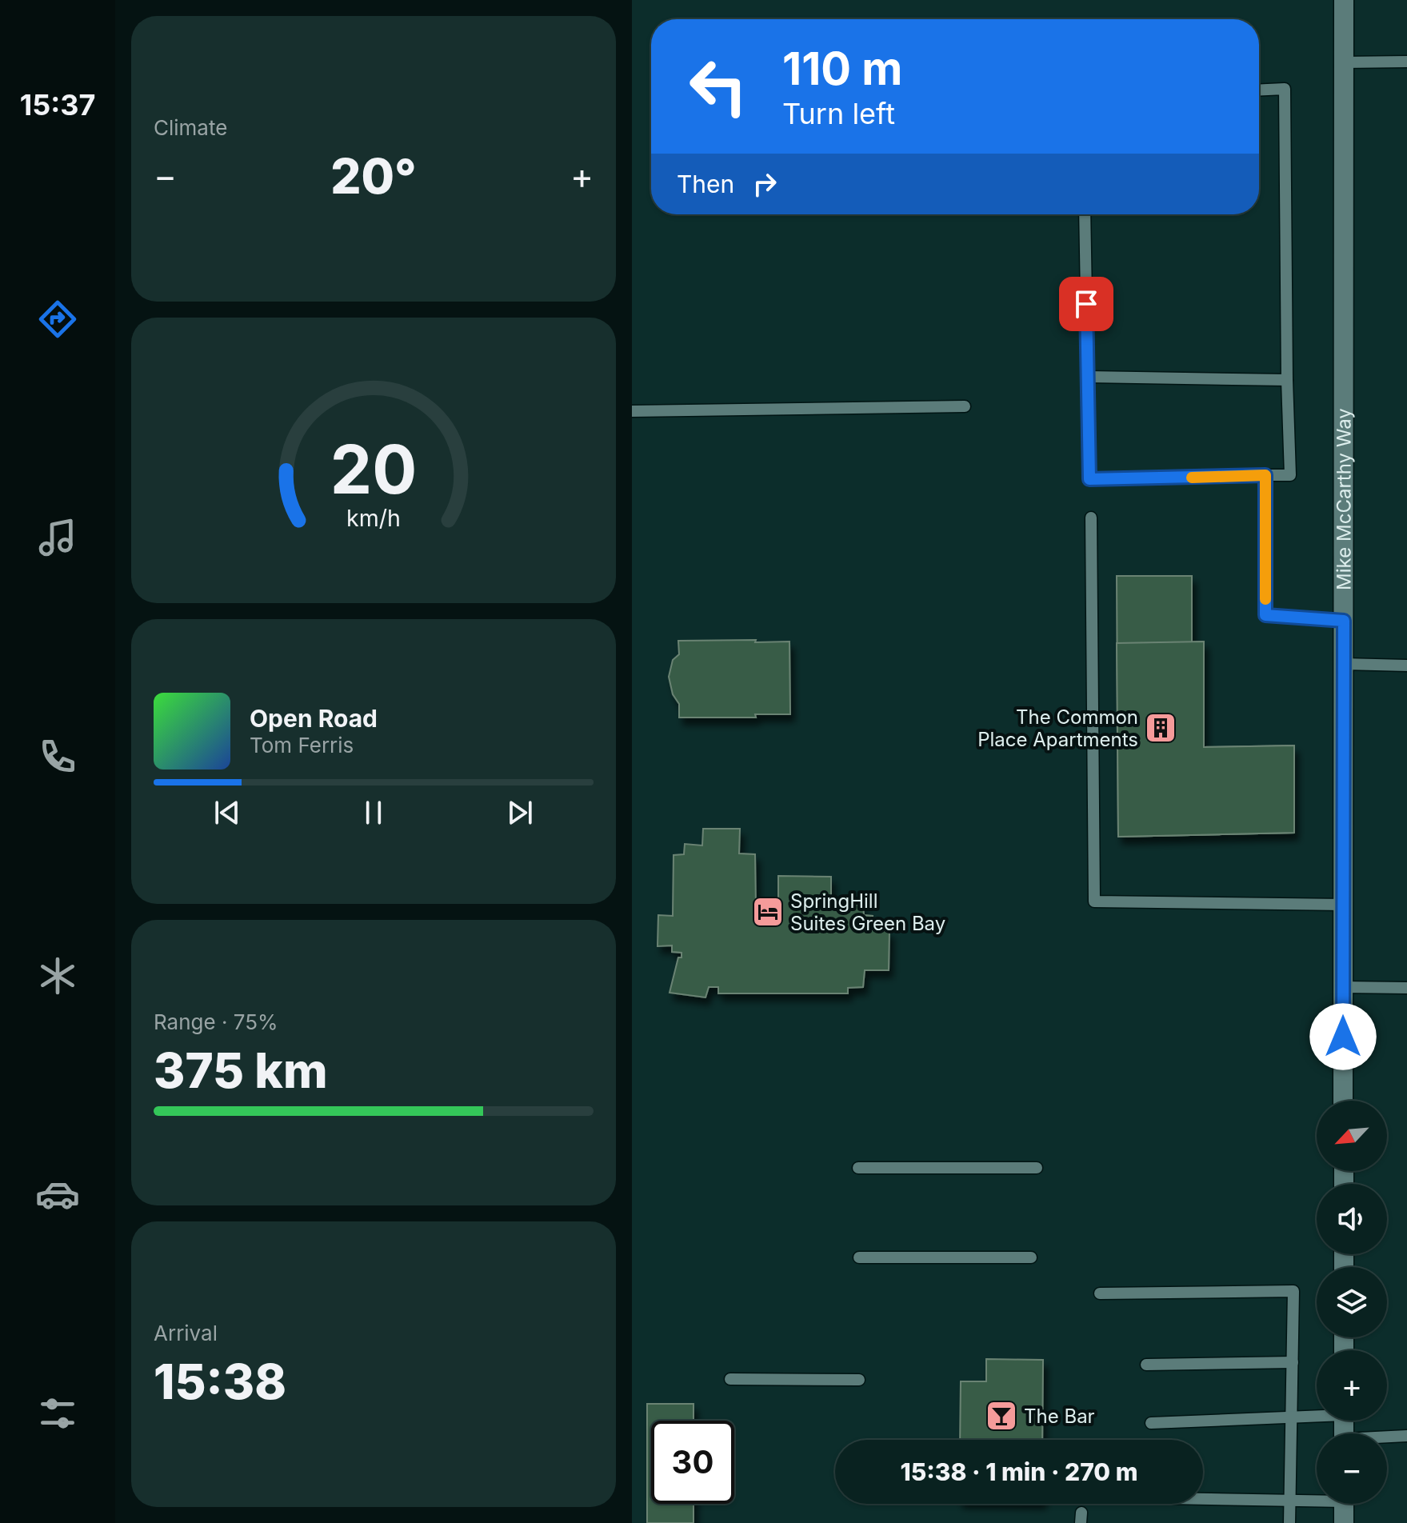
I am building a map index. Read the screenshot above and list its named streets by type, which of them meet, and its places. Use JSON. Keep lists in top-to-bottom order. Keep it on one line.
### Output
{"streets":{"street":["Mike McCarthy Way"]},"places":{"building":["The Common Place Apartments"],"hotel":["SpringHill Suites Green Bay"],"bar":["The Bar"]},"north":"bottom left","page":{"tabs":"15:37","tile":["Climate",["Range · 75%","375 km"],["Arrival","15:38"]],"turn":["110 m","Turn left"],"heat":["−","20°","+"],"then":"Then","song":["Open Road","Tom Ferris"],"map_buttons":["+","−"],"limit":"30","trip":"15:38 · 1 min · 270 m","gauge":["20","km/h"]}}
